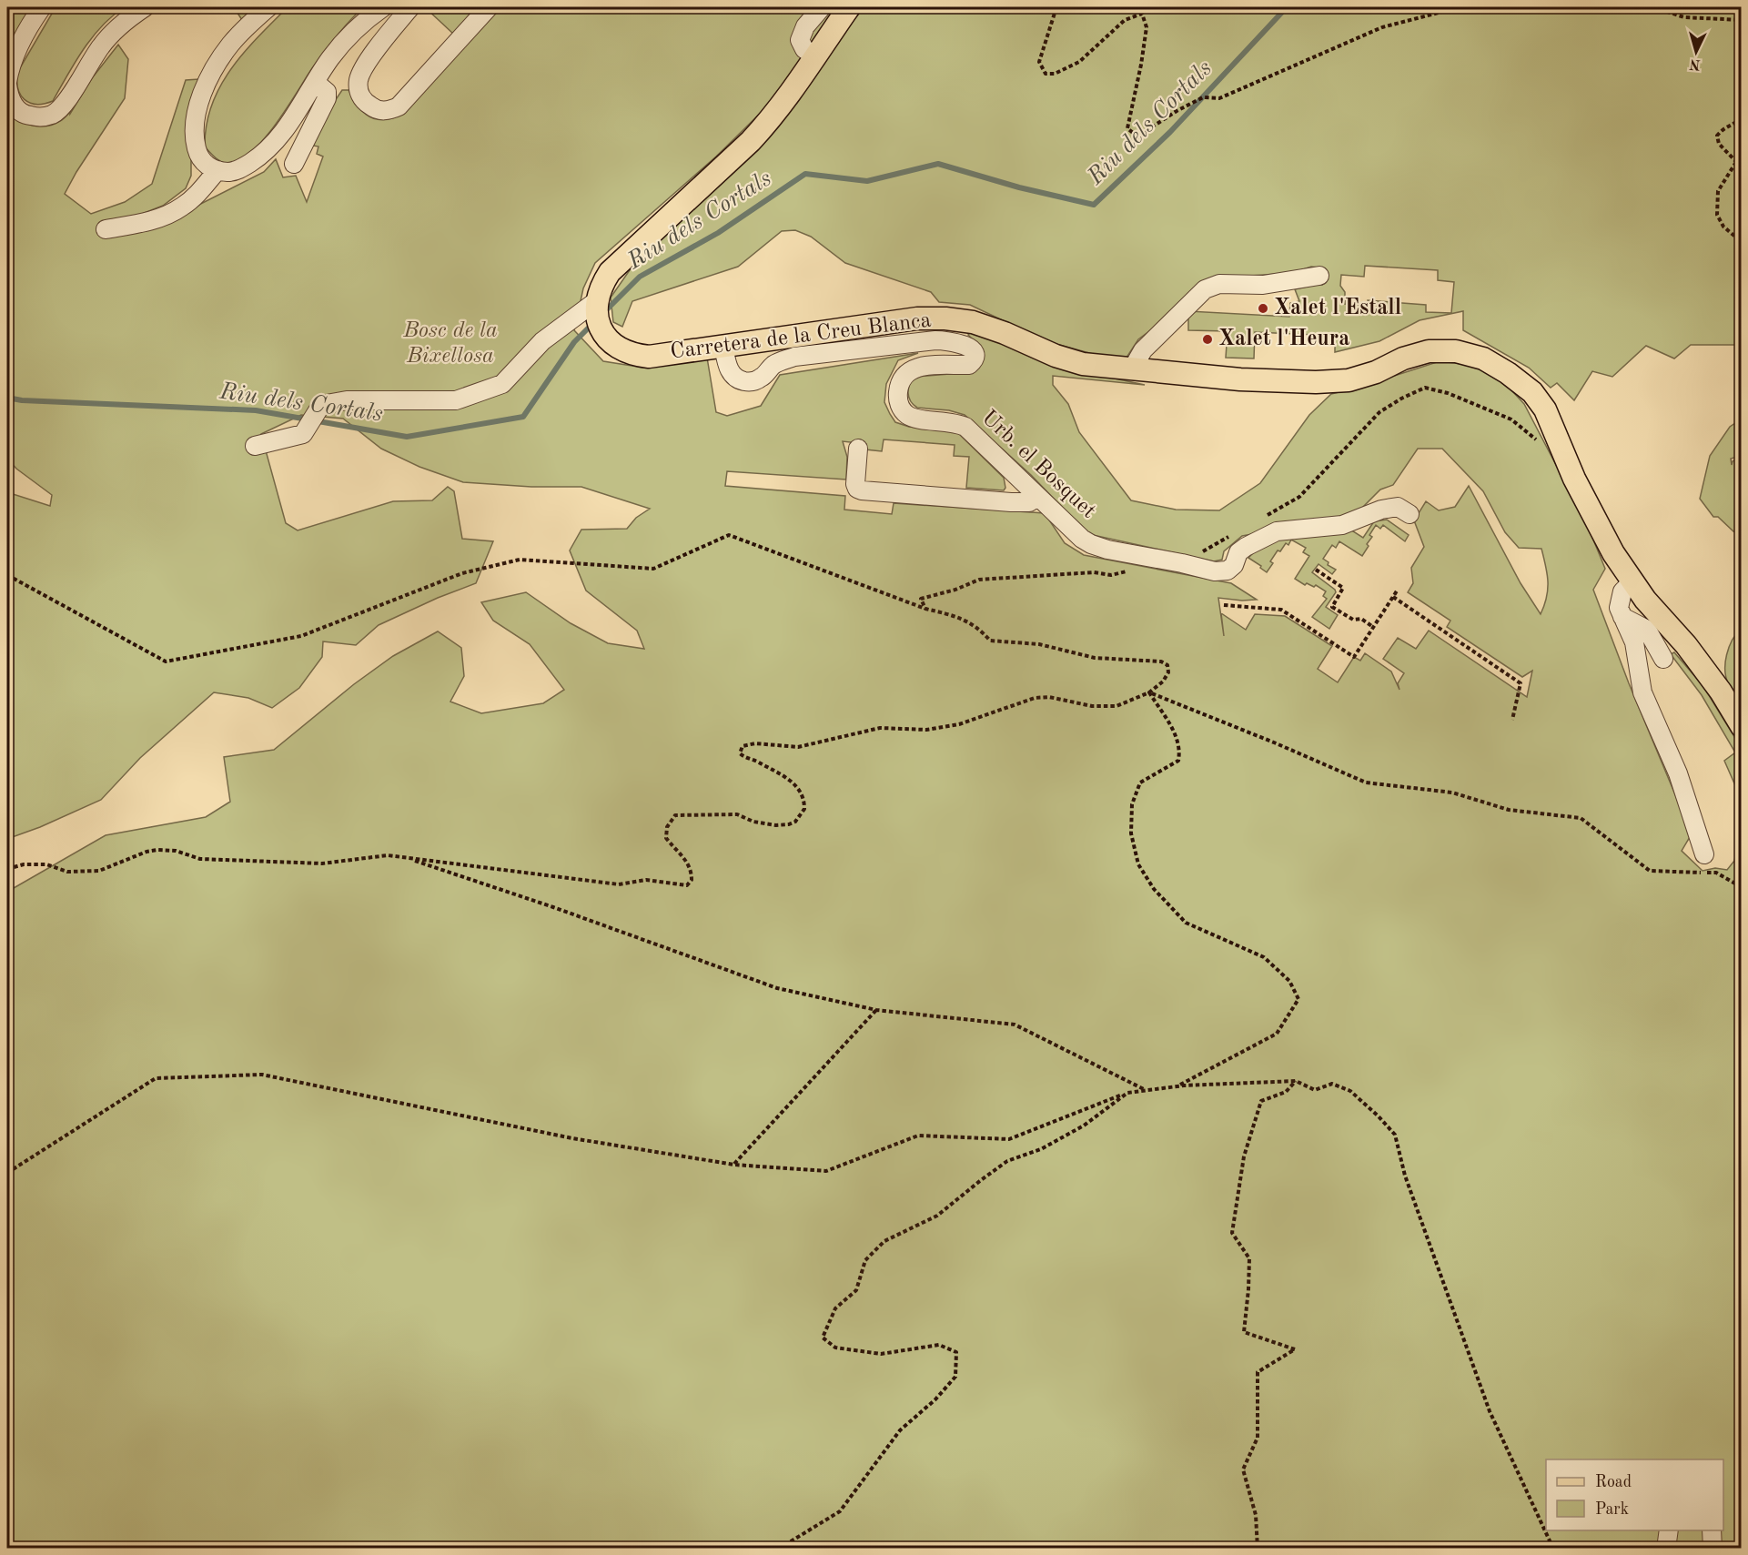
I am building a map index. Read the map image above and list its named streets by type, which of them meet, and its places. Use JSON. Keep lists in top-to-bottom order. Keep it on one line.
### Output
{"streets":{"main road":["Carretera de la Creu Blanca"],"street":["Urb. el Bosquet"]},"crossings":[["Carretera de la Creu Blanca","Urb. el Bosquet"]],"water":["Riu dels Cortals"],"parks":["Bosc de la Bixellosa"],"places":["Xalet l'Estall","Xalet l'Heura"],"legend":["Road","Park"],"north":"bottom"}
